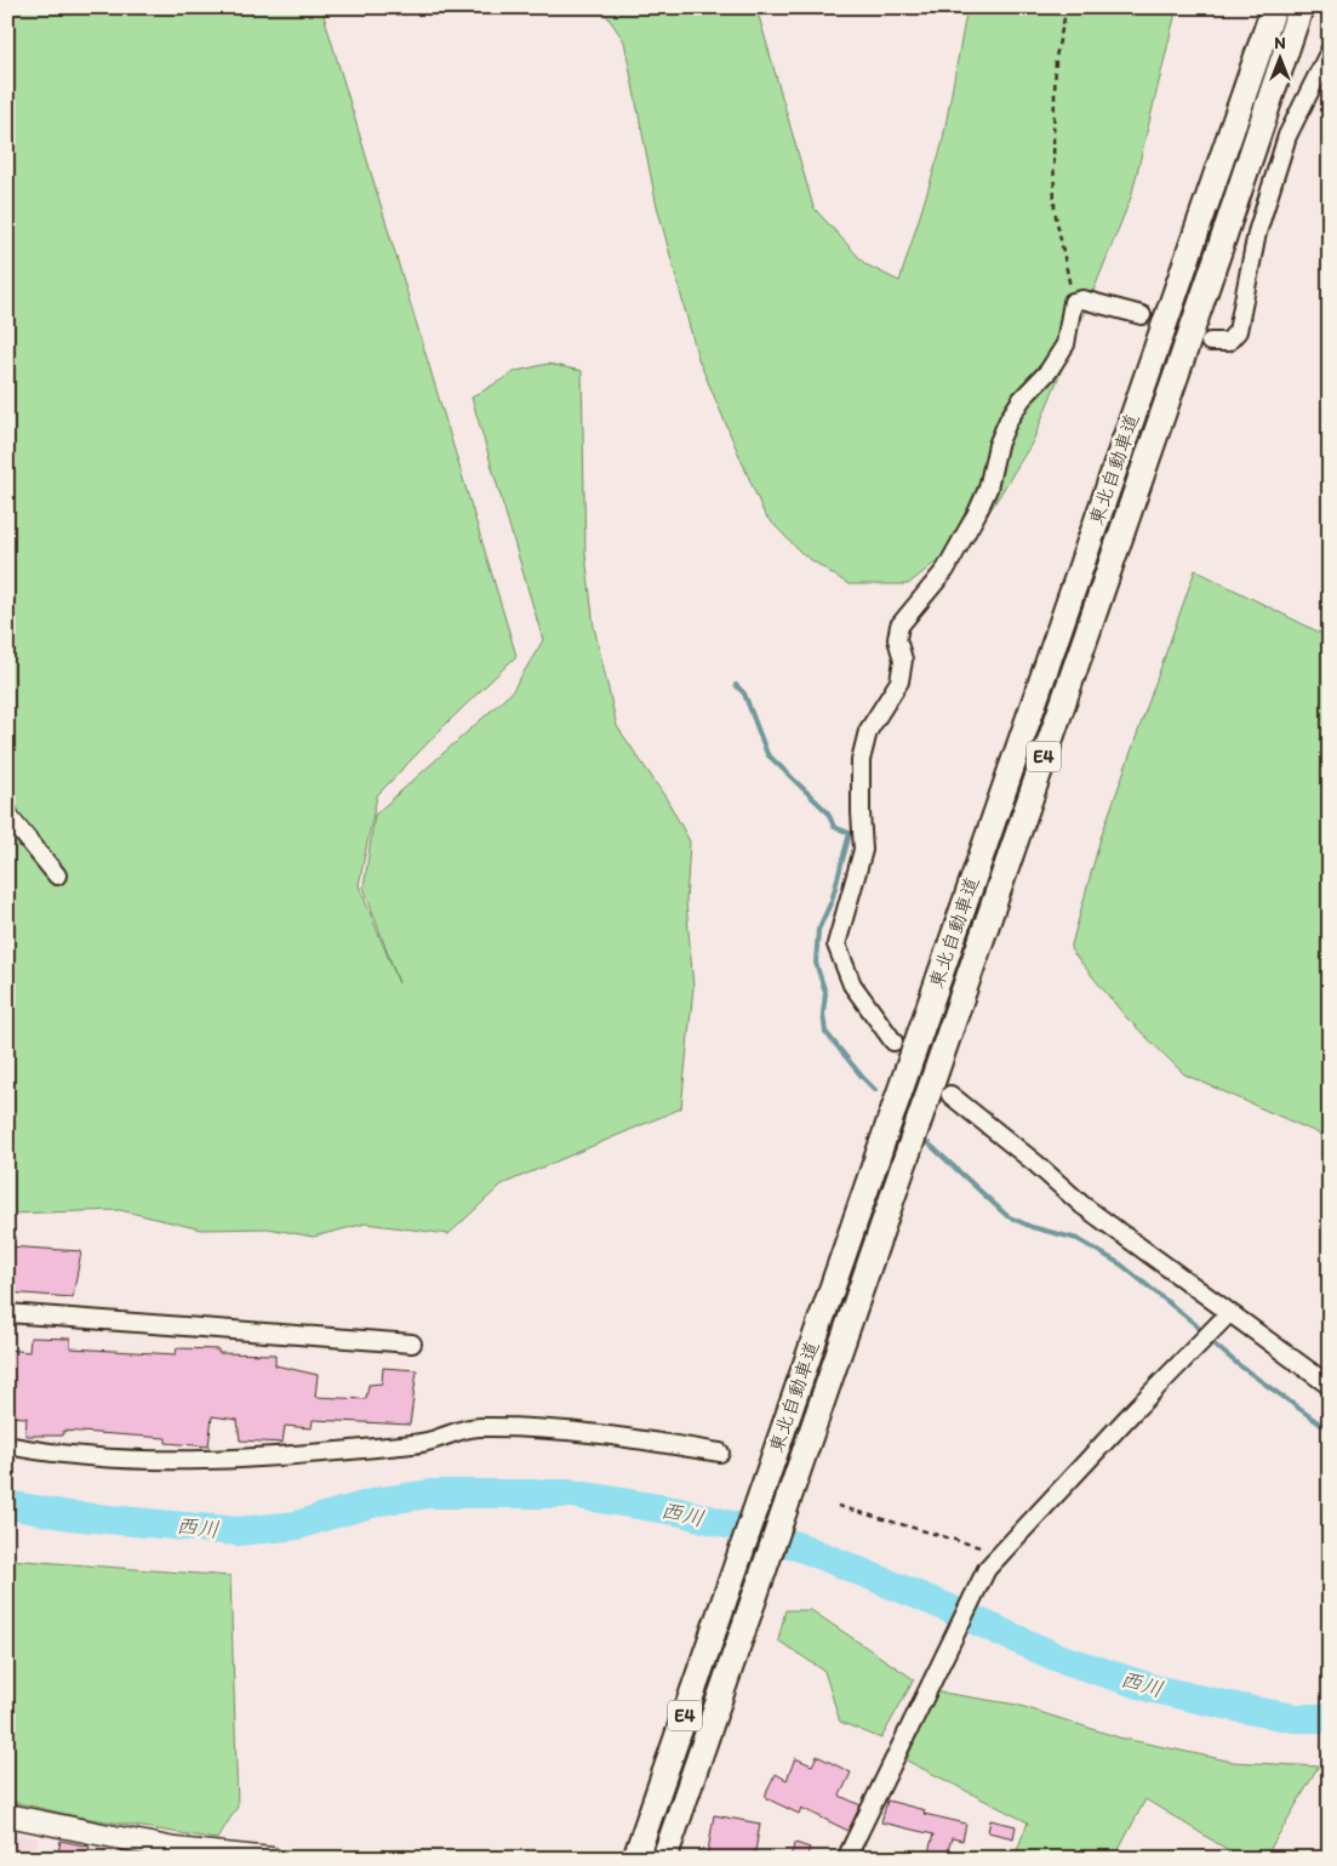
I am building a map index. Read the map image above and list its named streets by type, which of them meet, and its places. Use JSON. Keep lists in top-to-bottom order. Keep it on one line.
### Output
{"streets":{"highway":["東北自動車道","E4"]},"water":["西川"],"north":"top"}
